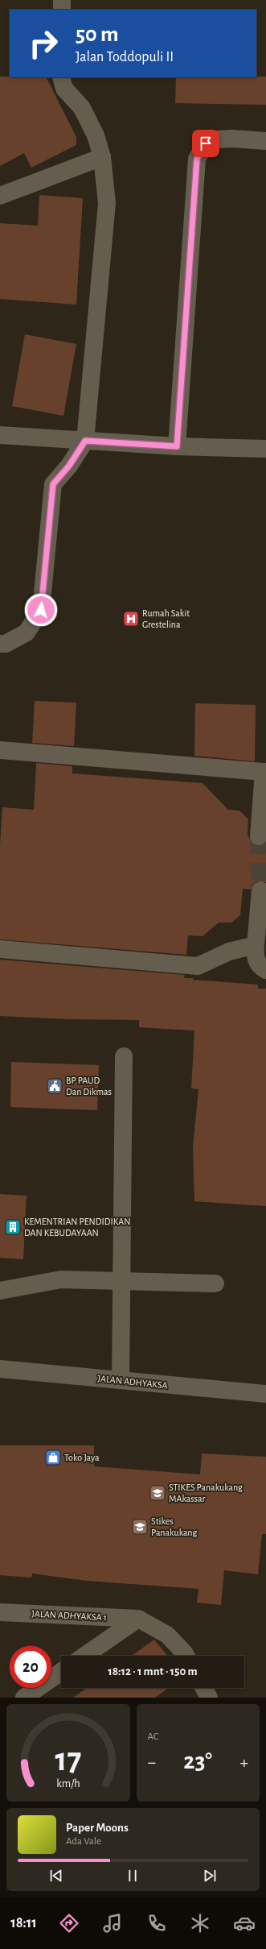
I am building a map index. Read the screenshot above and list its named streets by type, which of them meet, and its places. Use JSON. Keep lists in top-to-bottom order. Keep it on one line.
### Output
{"streets":{"street":["JALAN ADHYAKSA","JALAN ADHYAKSA 1"]},"places":{"hospital":["Rumah Sakit Grestelina"],"public building":["BP PAUD Dan Dikmas"],"building":["KEMENTRIAN PENDIDIKAN DAN KEBUDAYAAN"],"shop":["Toko Jaya"],"school or university":["STIKES Panakukang MAkassar","Stikes Panakukang"]},"page":{"turn":["50 m","Jalan Toddopuli II"],"limit":"20","trip":"18:12 · 1 mnt · 150 m","tile":"AC","heat":["−","23°","+"],"song":["Paper Moons","Ada Vale"],"tabs":"18:11","gauge":["17","km/h"]}}
